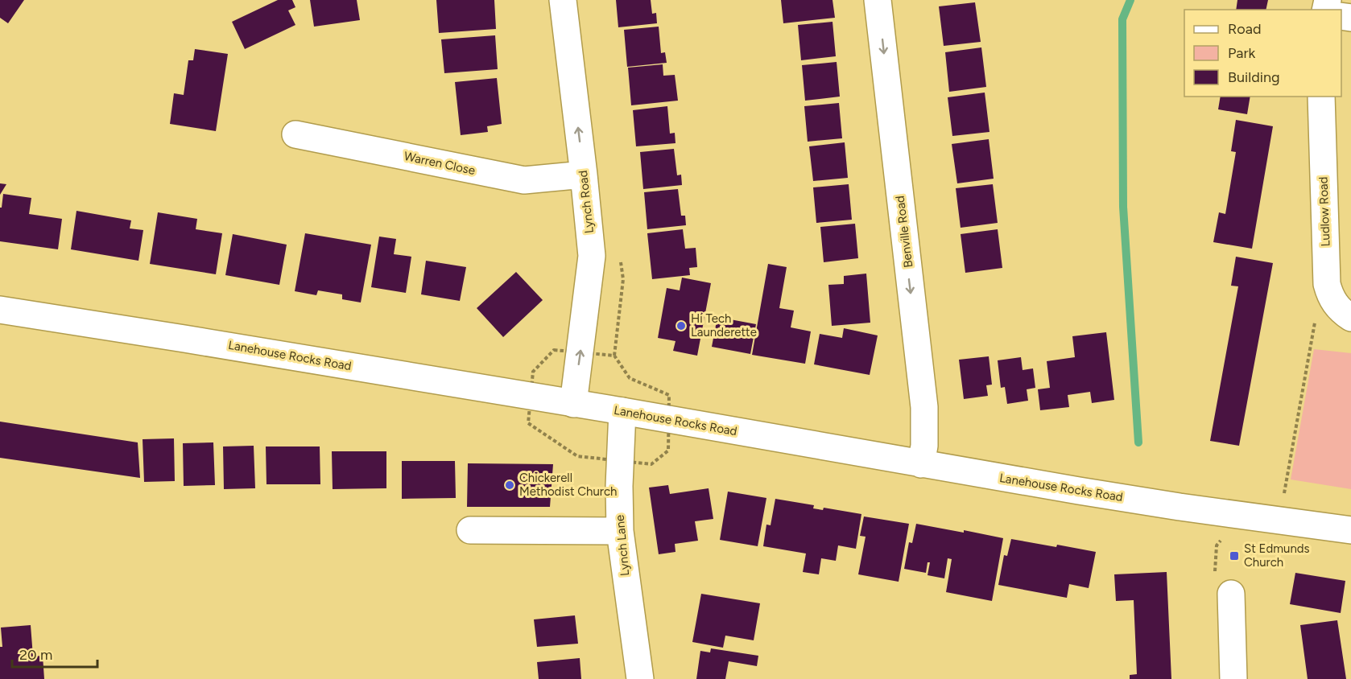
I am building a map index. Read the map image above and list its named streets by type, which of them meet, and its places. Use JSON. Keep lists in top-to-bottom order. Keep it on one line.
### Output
{"streets":{"main road":["Warren Close","Lynch Road","Ludlow Road","Benville Road","Lanehouse Rocks Road","Lynch Lane"]},"crossings":[["Warren Close","Lynch Road"],["Lynch Road","Lanehouse Rocks Road"],["Benville Road","Lanehouse Rocks Road"],["Lanehouse Rocks Road","Lynch Lane"]],"one_way":["Lynch Road","Benville Road"],"places":{"other":["Hi Tech Launderette","Chickerell Methodist Church"],"transit":["St Edmunds Church"]},"legend":["Road","Park","Building"],"scale_bar":"20 m"}
